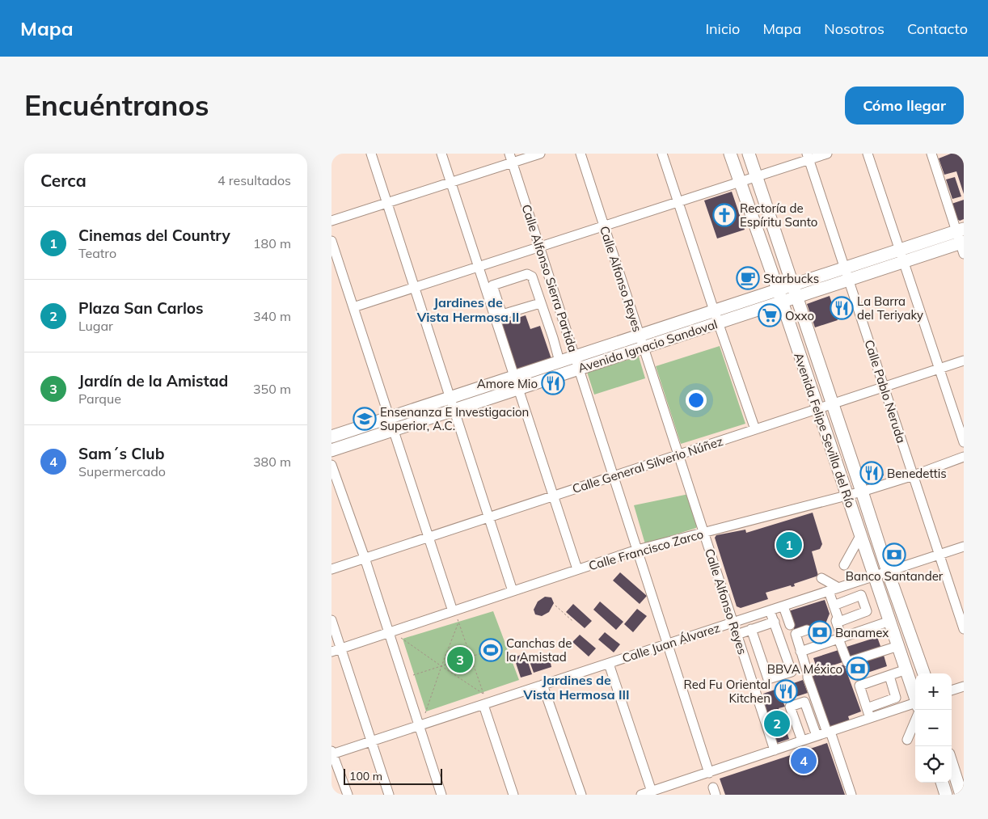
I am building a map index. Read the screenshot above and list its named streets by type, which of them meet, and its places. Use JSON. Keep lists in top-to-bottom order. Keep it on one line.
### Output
{"streets":{"main road":["Avenida Ignacio Sandoval","Avenida Felipe Sevilla del Río"],"street":["Calle Alfonso Sierra Partida","Calle Alfonso Reyes","Calle Pablo Neruda","Calle General Silverio Núñez","Calle Francisco Zarco","Calle Juan Álvarez"]},"crossings":[["Calle Alfonso Sierra Partida","Avenida Ignacio Sandoval"],["Calle Alfonso Sierra Partida","Calle General Silverio Núñez"],["Calle Alfonso Sierra Partida","Calle Francisco Zarco"],["Calle Alfonso Sierra Partida","Calle Juan Álvarez"],["Calle Alfonso Reyes","Avenida Ignacio Sandoval"],["Calle Alfonso Reyes","Calle General Silverio Núñez"],["Calle Alfonso Reyes","Calle Francisco Zarco"],["Calle Alfonso Reyes","Calle Juan Álvarez"],["Avenida Ignacio Sandoval","Calle Pablo Neruda"],["Avenida Ignacio Sandoval","Avenida Felipe Sevilla del Río"],["Calle Pablo Neruda","Calle General Silverio Núñez"],["Calle Pablo Neruda","Calle Francisco Zarco"],["Calle Pablo Neruda","Calle Juan Álvarez"],["Avenida Felipe Sevilla del Río","Calle General Silverio Núñez"],["Avenida Felipe Sevilla del Río","Calle Francisco Zarco"],["Avenida Felipe Sevilla del Río","Calle Juan Álvarez"]],"districts":["Jardines de Vista Hermosa II","Jardines de Vista Hermosa III"],"places":{"church":["Rectoría de Espíritu Santo"],"cafe":["Starbucks"],"restaurant":["La Barra del Teriyaky","Amore Mio","Benedettis","Red Fu Oriental Kitchen"],"supermarket":["Oxxo"],"school or university":["Ensenanza E Investigacion Superior, A.C."],"bank":["Banco Santander","Banamex","BBVA México"],"sports":["Canchas de la Amistad"]},"scale_bar":"100 m","page":{"header":"Mapa","nav":["Inicio","Mapa","Nosotros","Contacto"],"buttons":"Cómo llegar","title":"Encuéntranos","heading":["Cerca","4 resultados"],"list":[{"mark":"1","name":"Cinemas del Country","note":"Teatro","value":"180 m"},{"mark":"2","name":"Plaza San Carlos","note":"Lugar","value":"340 m"},{"mark":"3","name":"Jardín de la Amistad","note":"Parque","value":"350 m"},{"mark":"4","name":"Sam´s Club","note":"Supermercado","value":"380 m"}],"pins":["1","3","2","4"],"map_buttons":["+","−"],"scale":"100 m"}}
